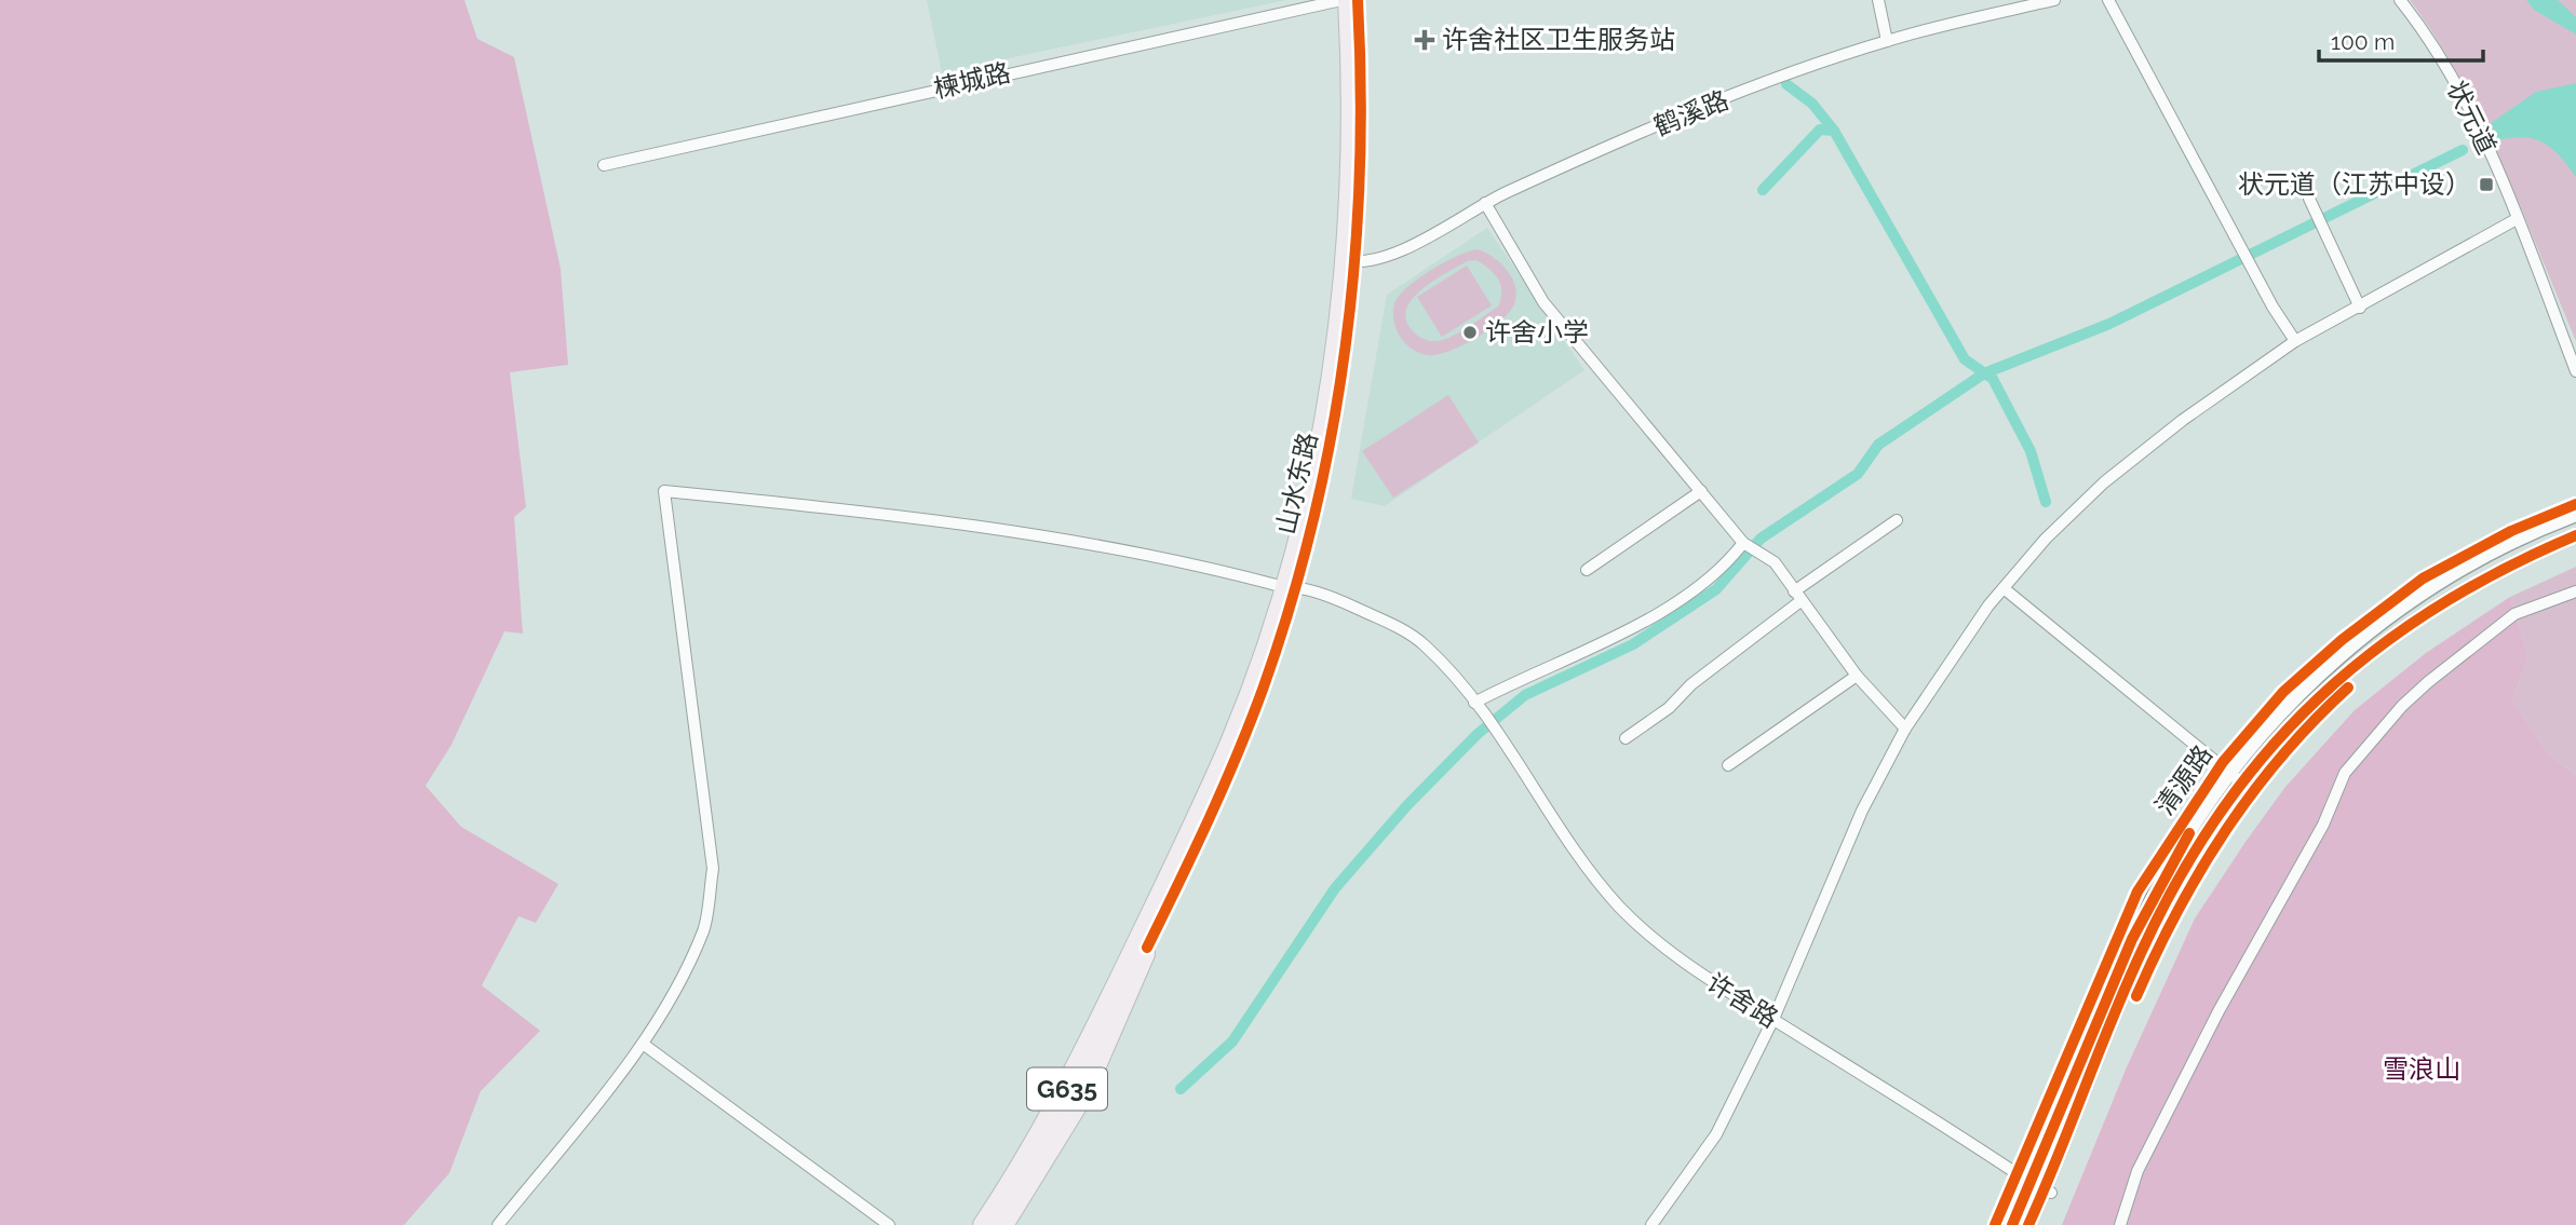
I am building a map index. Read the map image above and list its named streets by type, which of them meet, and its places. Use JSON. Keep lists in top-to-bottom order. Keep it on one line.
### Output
{"streets":{"highway":["山水东路","G635"],"street":["楝城路","鹤溪路","状元道","清源路","许舍路"]},"crossings":[["鹤溪路","山水东路"],["山水东路","许舍路"],["清源路","许舍路"]],"parks":["雪浪山"],"places":{"health":["许舍社区卫生服务站"],"transit":["状元道（江苏中设）"],"other":["许舍小学"]},"scale_bar":"100 m"}
